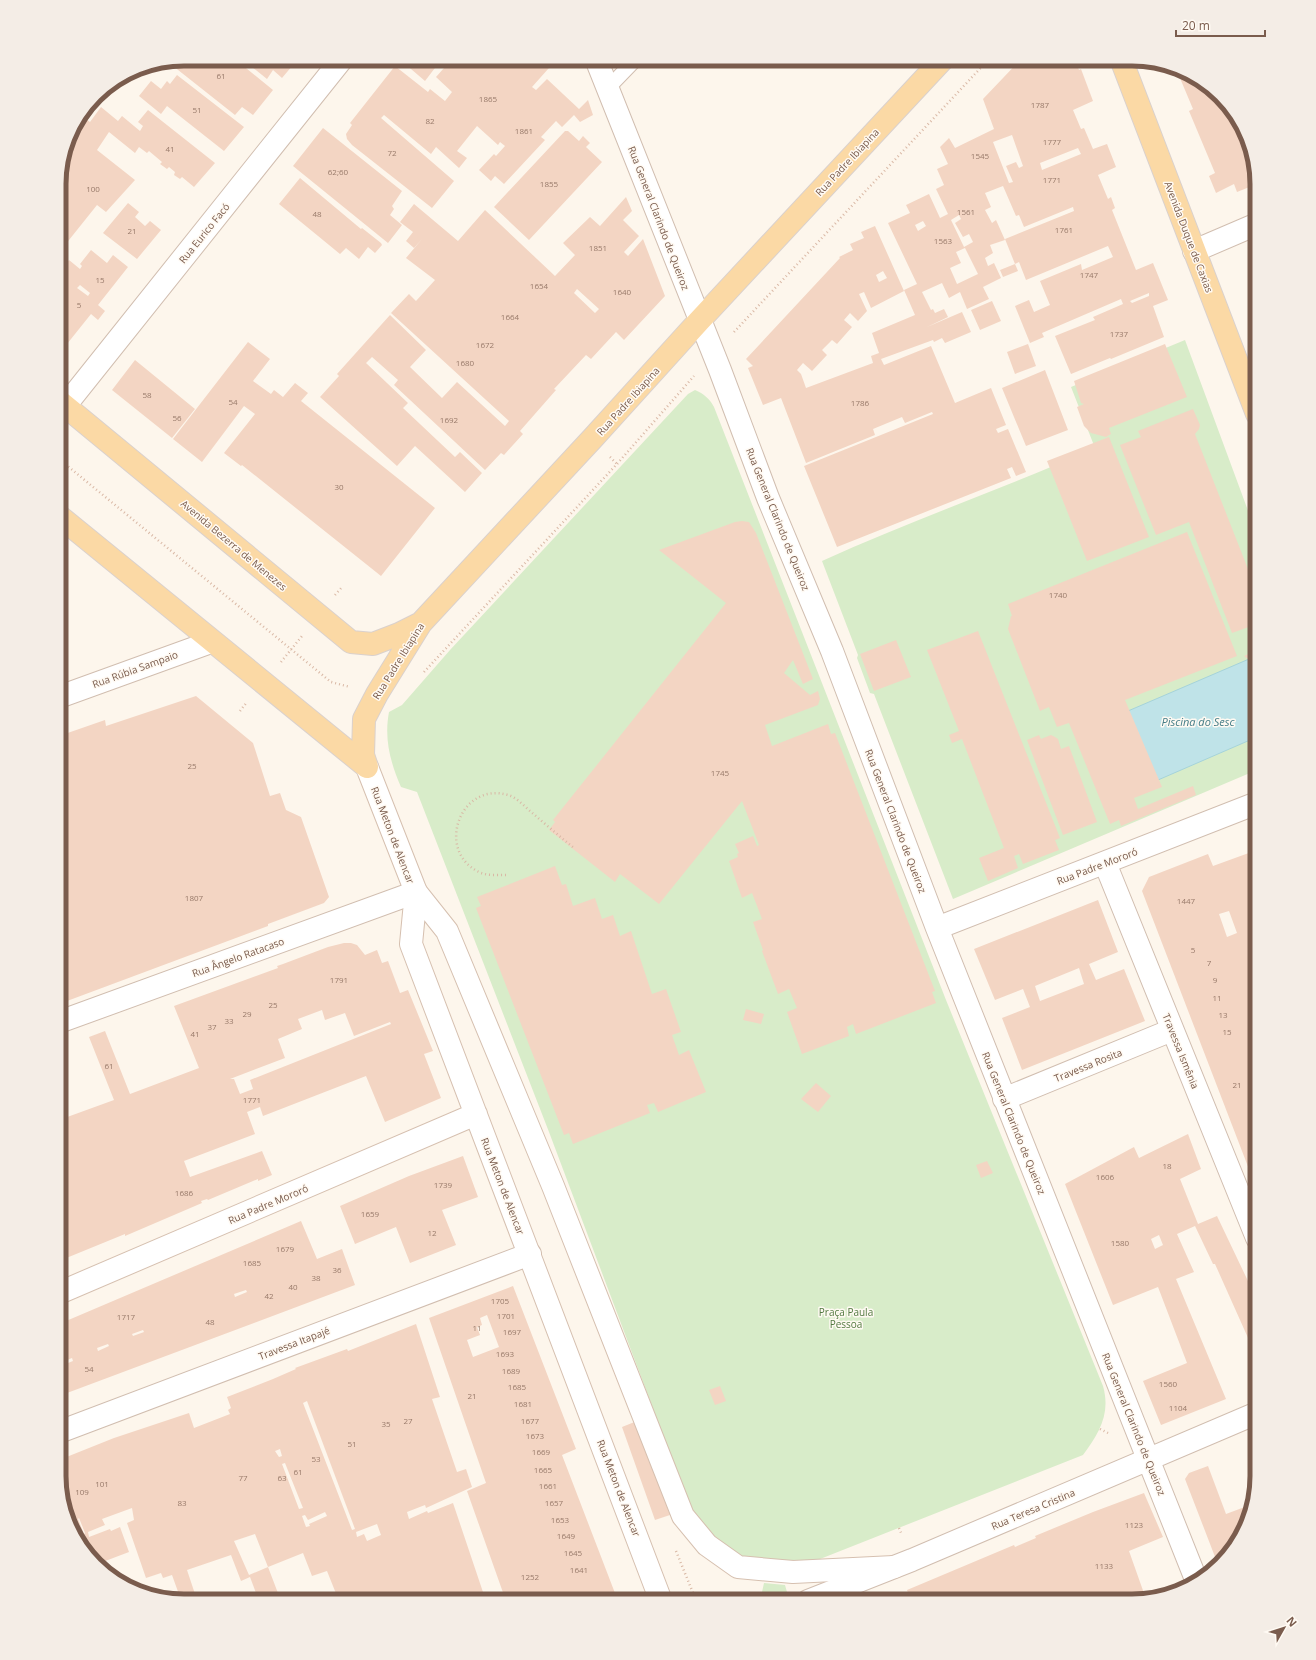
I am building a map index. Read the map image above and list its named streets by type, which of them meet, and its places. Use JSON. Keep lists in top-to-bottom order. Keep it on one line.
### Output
{"streets":{"main road":["Rua Padre Ibiapina","Avenida Duque de Caxias","Avenida Bezerra de Menezes"],"street":["Rua General Clarindo de Queiroz","Rua Eurico Facó","Rua Rúbia Sampaio","Rua Meton de Alencar","Rua Padre Mororó","Rua Ângelo Ratacaso","Travessa Ismênia","Travessa Rosita","Travessa Itapajé","Rua Teresa Cristina"]},"crossings":[["Rua Padre Ibiapina","Rua General Clarindo de Queiroz"],["Rua Padre Ibiapina","Avenida Bezerra de Menezes"],["Rua Padre Ibiapina","Rua Meton de Alencar"],["Rua General Clarindo de Queiroz","Rua Padre Mororó"],["Rua General Clarindo de Queiroz","Travessa Rosita"],["Rua General Clarindo de Queiroz","Rua Teresa Cristina"],["Rua Meton de Alencar","Rua Padre Mororó"],["Rua Meton de Alencar","Rua Ângelo Ratacaso"],["Rua Meton de Alencar","Travessa Itapajé"],["Rua Padre Mororó","Travessa Ismênia"],["Travessa Ismênia","Travessa Rosita"]],"water":["Piscina do Sesc"],"parks":["Praça Paula Pessoa"],"house_numbers":["61","1865","1787","51","82","1861","1777","41","72","1545","62;60","1771","1855","100","1561","48","1761","21","1563","1851","1747","15","1654","1640","5","1664","1737","1672","1680","58","54","1786","56","1692","30","1740","25","1745","1807","1447","5","7","1791","9","11","25","29","13","33","37","15","41","61","21","1771","18","1606","1739","1686","1659","12","1580","1679","1685","36","38","40","42","1705","1701","1717","48","11","1697","1693","54","1689","1560","1685","21","1681","1104","27","1677","35","1673","51","1669","53","1665","61","77","63","101","1661","109","83","1657","1653","1123","1649","1645","1133","1641","1252"],"scale_bar":"20 m","north":"top right"}
